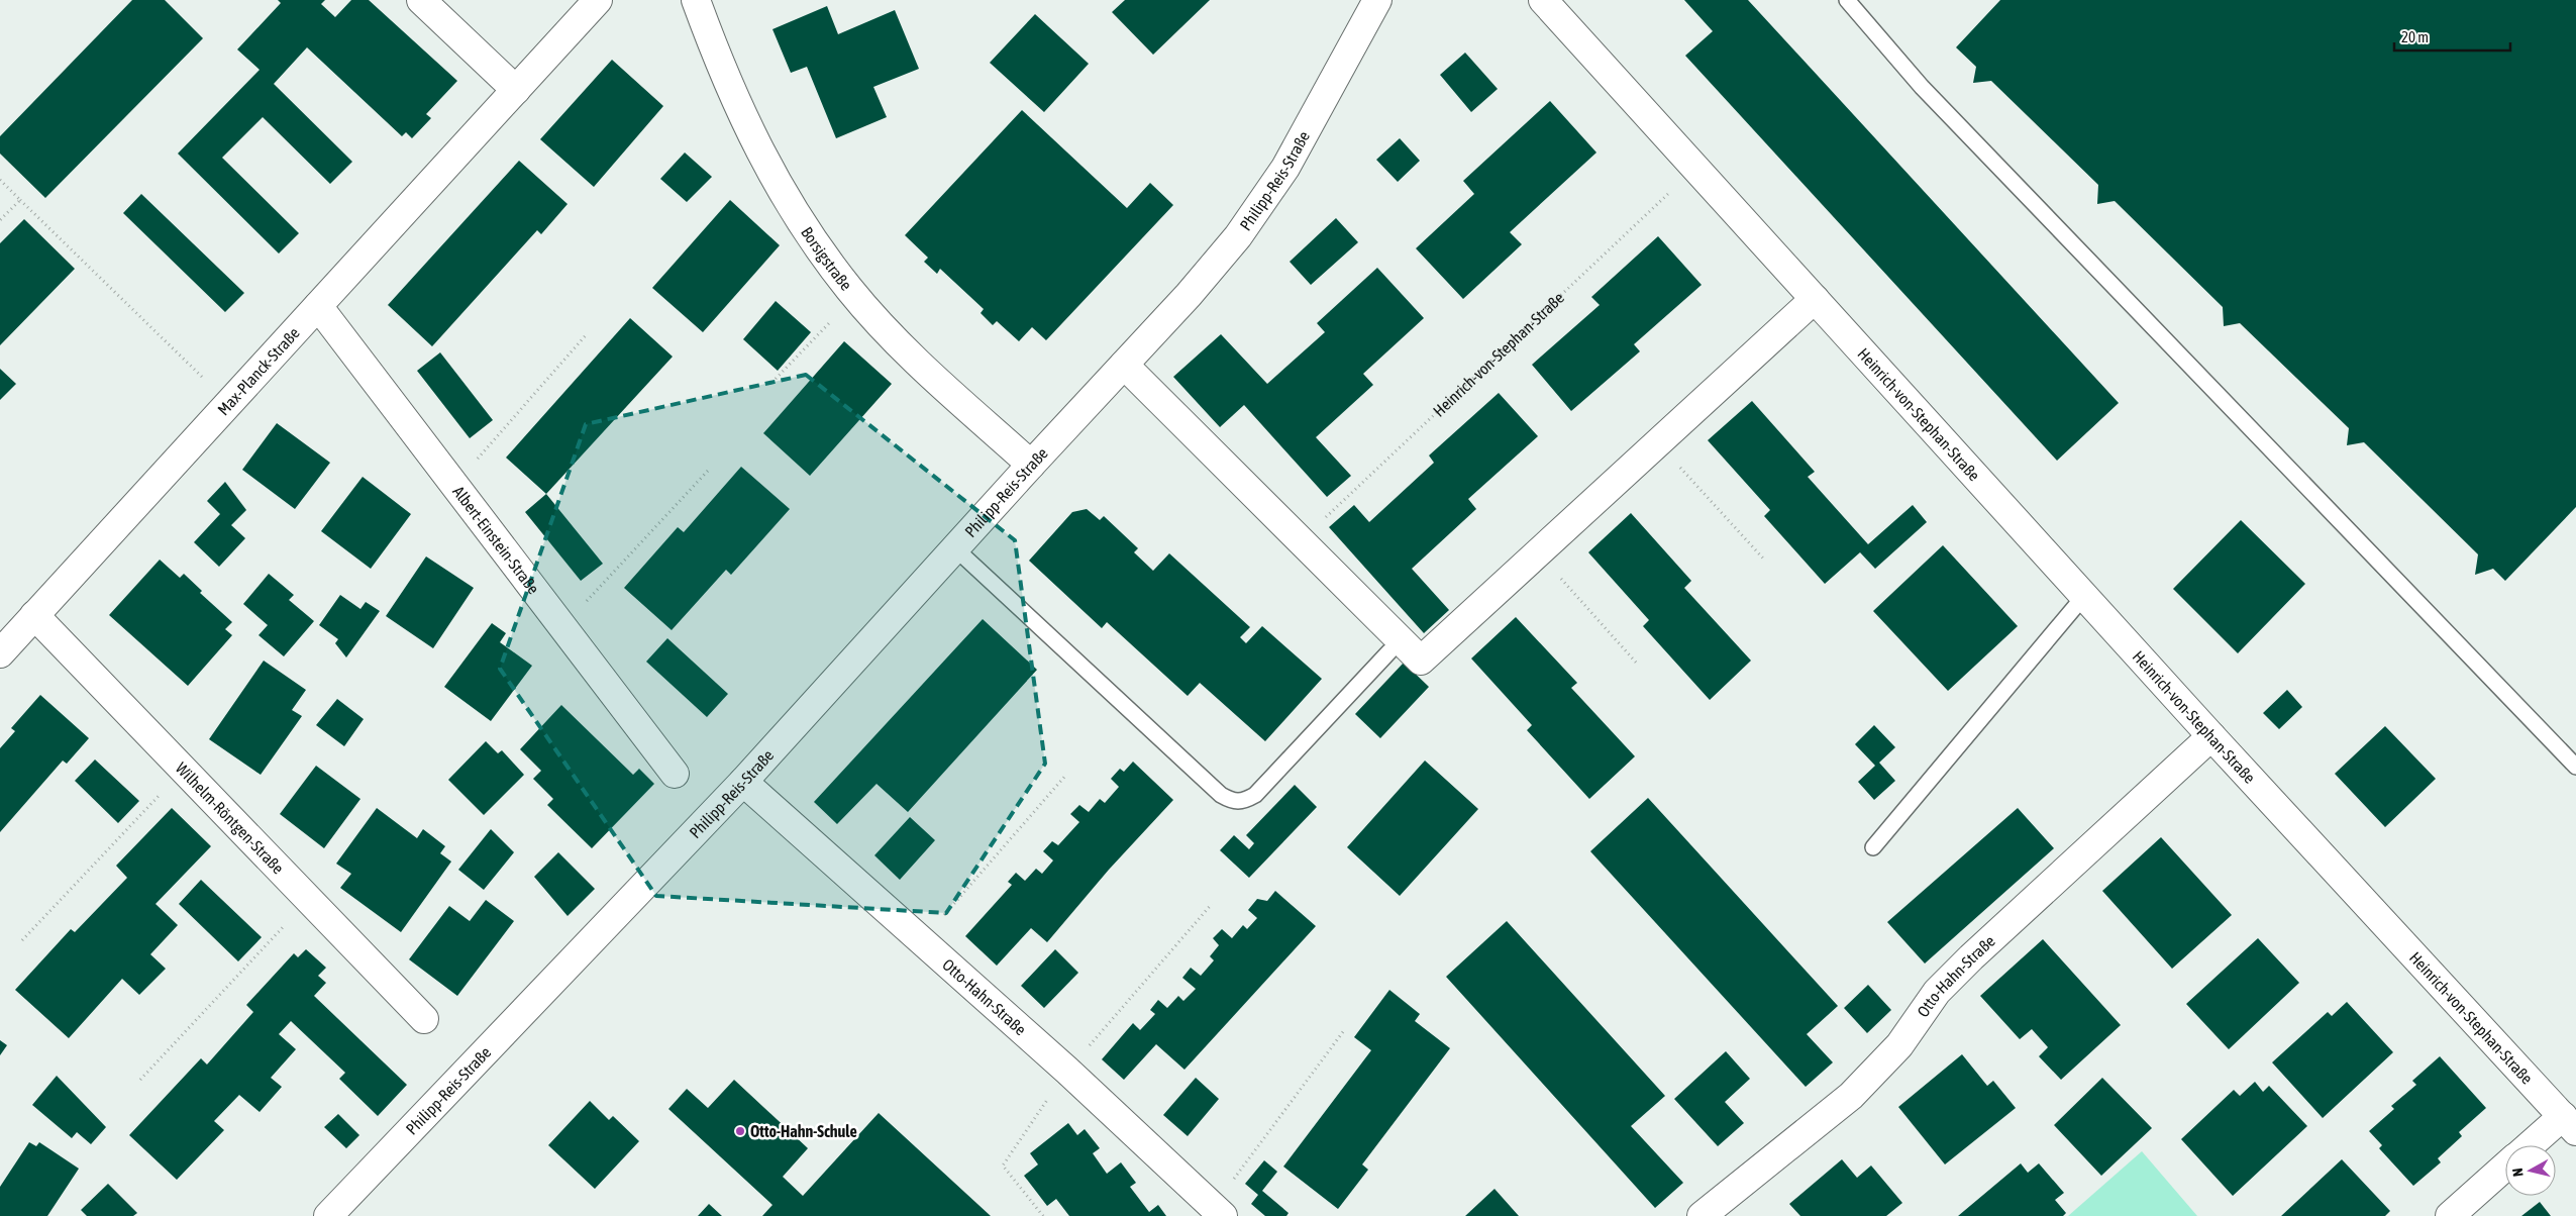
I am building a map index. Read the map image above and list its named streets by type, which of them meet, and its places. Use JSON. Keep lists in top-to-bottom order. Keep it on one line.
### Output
{"streets":{"street":["Philipp-Reis-Straße","Borsigstraße","Heinrich-von-Stephan-Straße","Max-Planck-Straße","Albert-Einstein-Straße","Wilhelm-Röntgen-Straße","Otto-Hahn-Straße"]},"crossings":[["Philipp-Reis-Straße","Borsigstraße"],["Philipp-Reis-Straße","Otto-Hahn-Straße"],["Heinrich-von-Stephan-Straße","Otto-Hahn-Straße"],["Max-Planck-Straße","Albert-Einstein-Straße"],["Max-Planck-Straße","Wilhelm-Röntgen-Straße"]],"places":["Otto-Hahn-Schule"],"scale_bar":"20 m","north":"left"}
